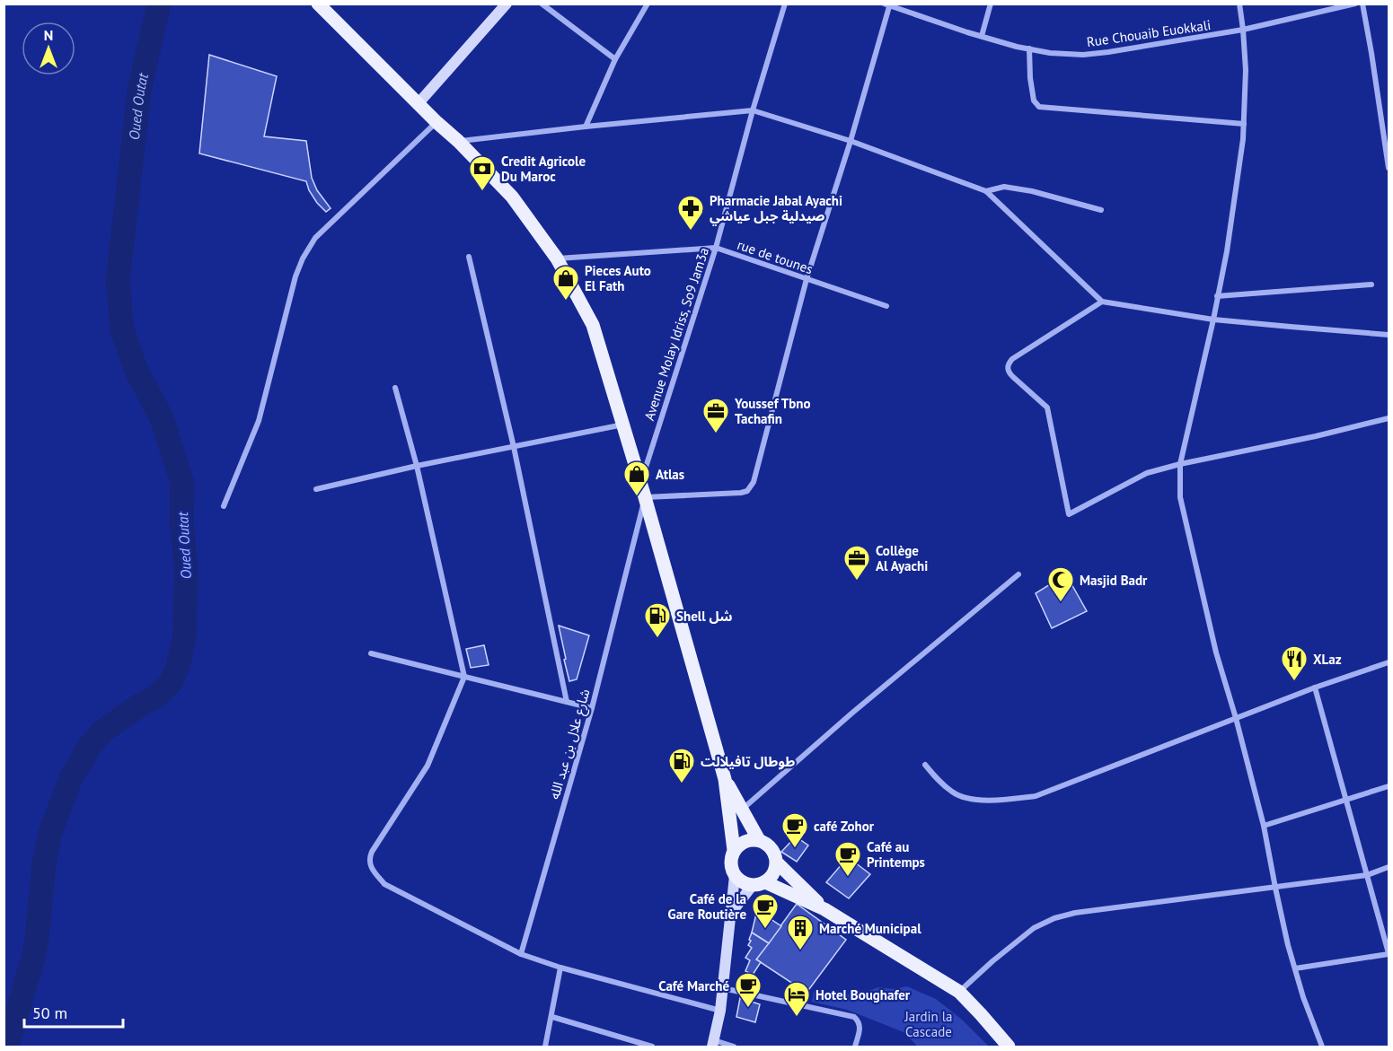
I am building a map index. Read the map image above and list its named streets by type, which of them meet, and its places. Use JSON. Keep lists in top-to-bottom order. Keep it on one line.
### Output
{"streets":{"street":["Rue Chouaib Euokkali","rue de tounes","Avenue Molay Idriss, So9 Jam3a","شارع علال بن عبد الله"]},"crossings":[["rue de tounes","Avenue Molay Idriss, So9 Jam3a"]],"water":["Oued Outat"],"parks":["Jardin la Cascade"],"places":{"bank":["Credit Agricole Du Maroc"],"pharmacy":["Pharmacie Jabal Ayachi صيدلية جبل عياشي"],"shop":["Pieces Auto El Fath","Atlas"],"office":["Youssef Tbno Tachafin","Collège Al Ayachi"],"mosque":["Masjid Badr"],"fuel station":["Shell شل","طوطال تافيلالت"],"restaurant":["XLaz"],"cafe":["café Zohor","Café au Printemps","Café de la Gare Routière","Café Marché"],"building":["Marché Municipal"],"hotel":["Hotel Boughafer"]},"scale_bar":"50 m","north":"top"}
